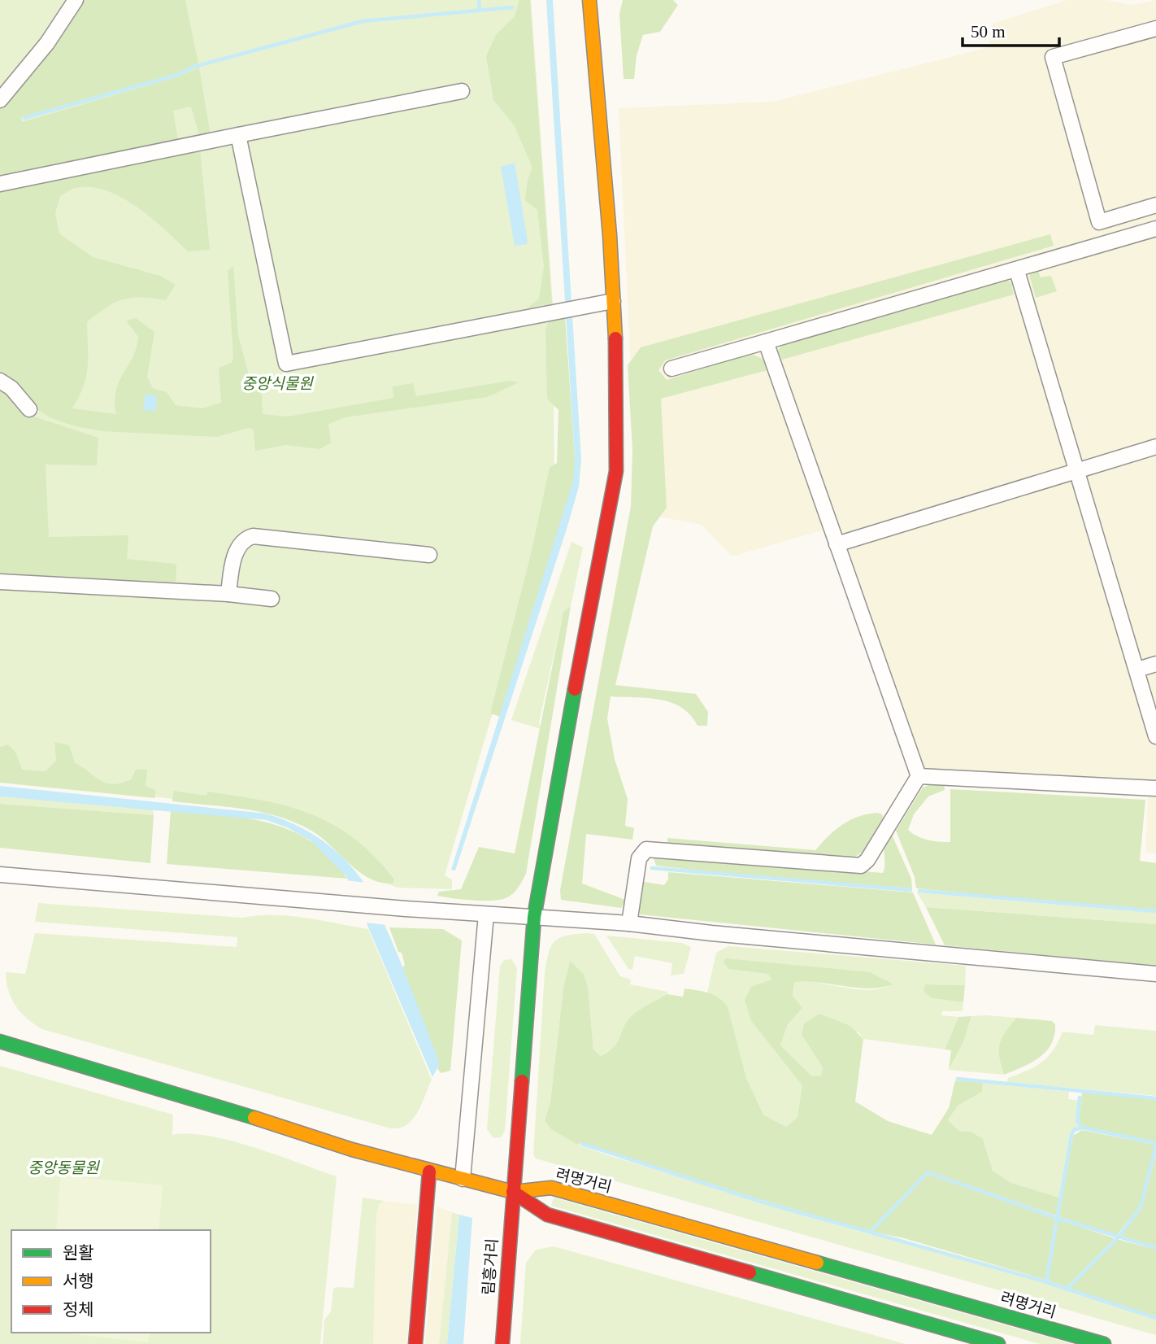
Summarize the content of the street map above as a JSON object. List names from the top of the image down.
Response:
{
  "streets": {
    "main road": ["려명거리", "림흥거리"]
  },
  "crossings": [
    ["려명거리", "림흥거리"]
  ],
  "parks": ["중앙식물원", "중앙동물원"],
  "legend": ["원활", "서행", "정체"],
  "scale_bar": "50 m"
}
